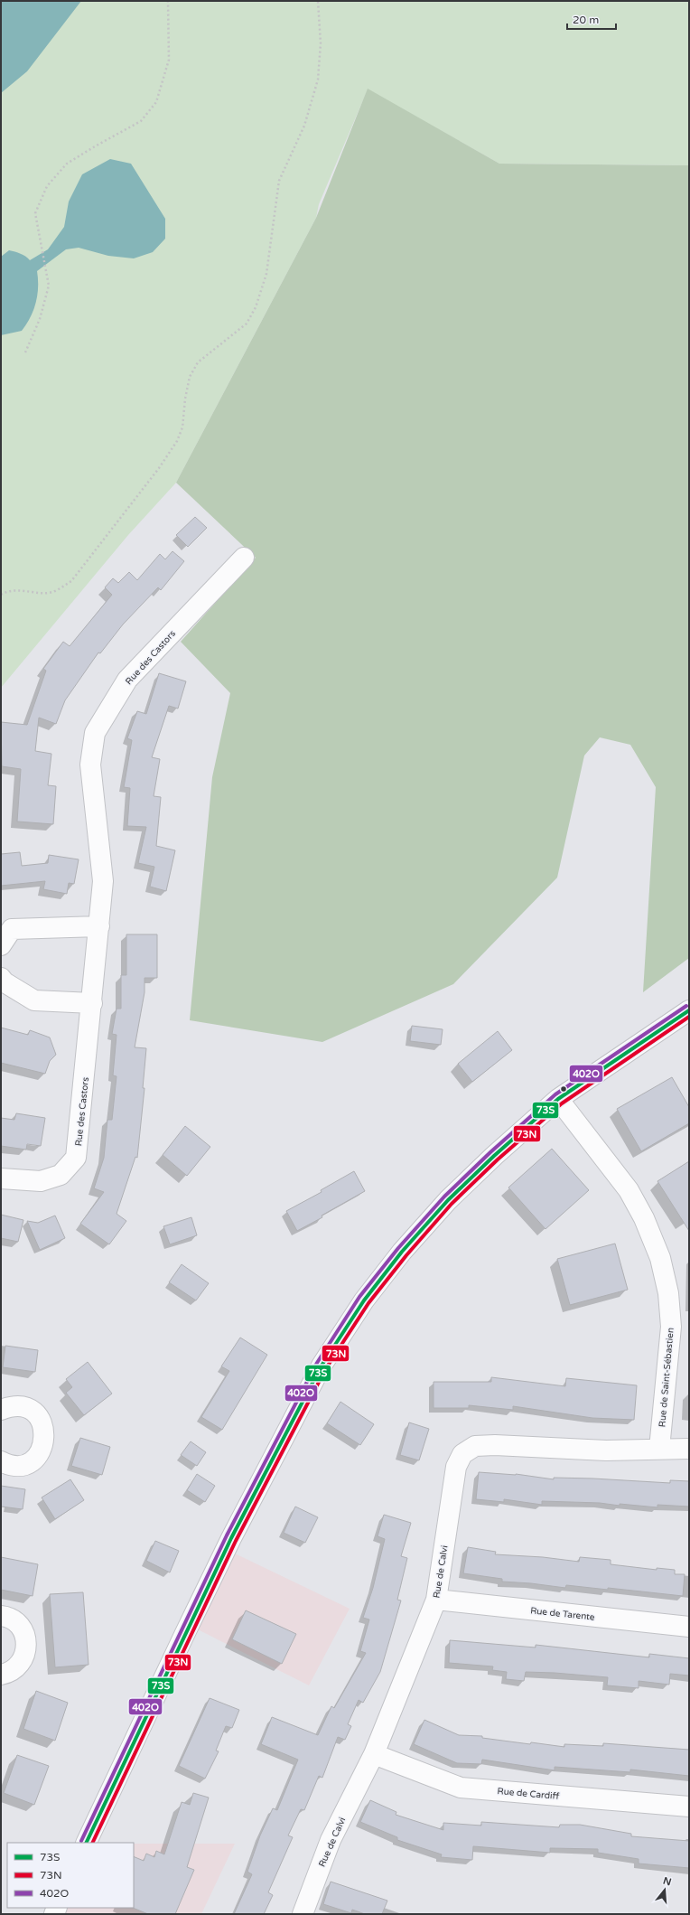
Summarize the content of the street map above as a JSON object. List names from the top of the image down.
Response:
{
  "streets": {
    "street": [
      "Rue des Castors",
      "Rue de Saint-Sébastien",
      "Rue de Calvi",
      "Rue de Tarente",
      "Rue de Cardiff"
    ]
  },
  "crossings": [
    ["Rue de Saint-Sébastien", "Rue de Calvi"],
    ["Rue de Calvi", "Rue de Tarente"],
    ["Rue de Calvi", "Rue de Cardiff"]
  ],
  "lines": ["transit line 402O", "transit line 73S", "transit line 73N"],
  "legend": ["73S", "73N", "402O"],
  "scale_bar": "20 m",
  "north": "top"
}
